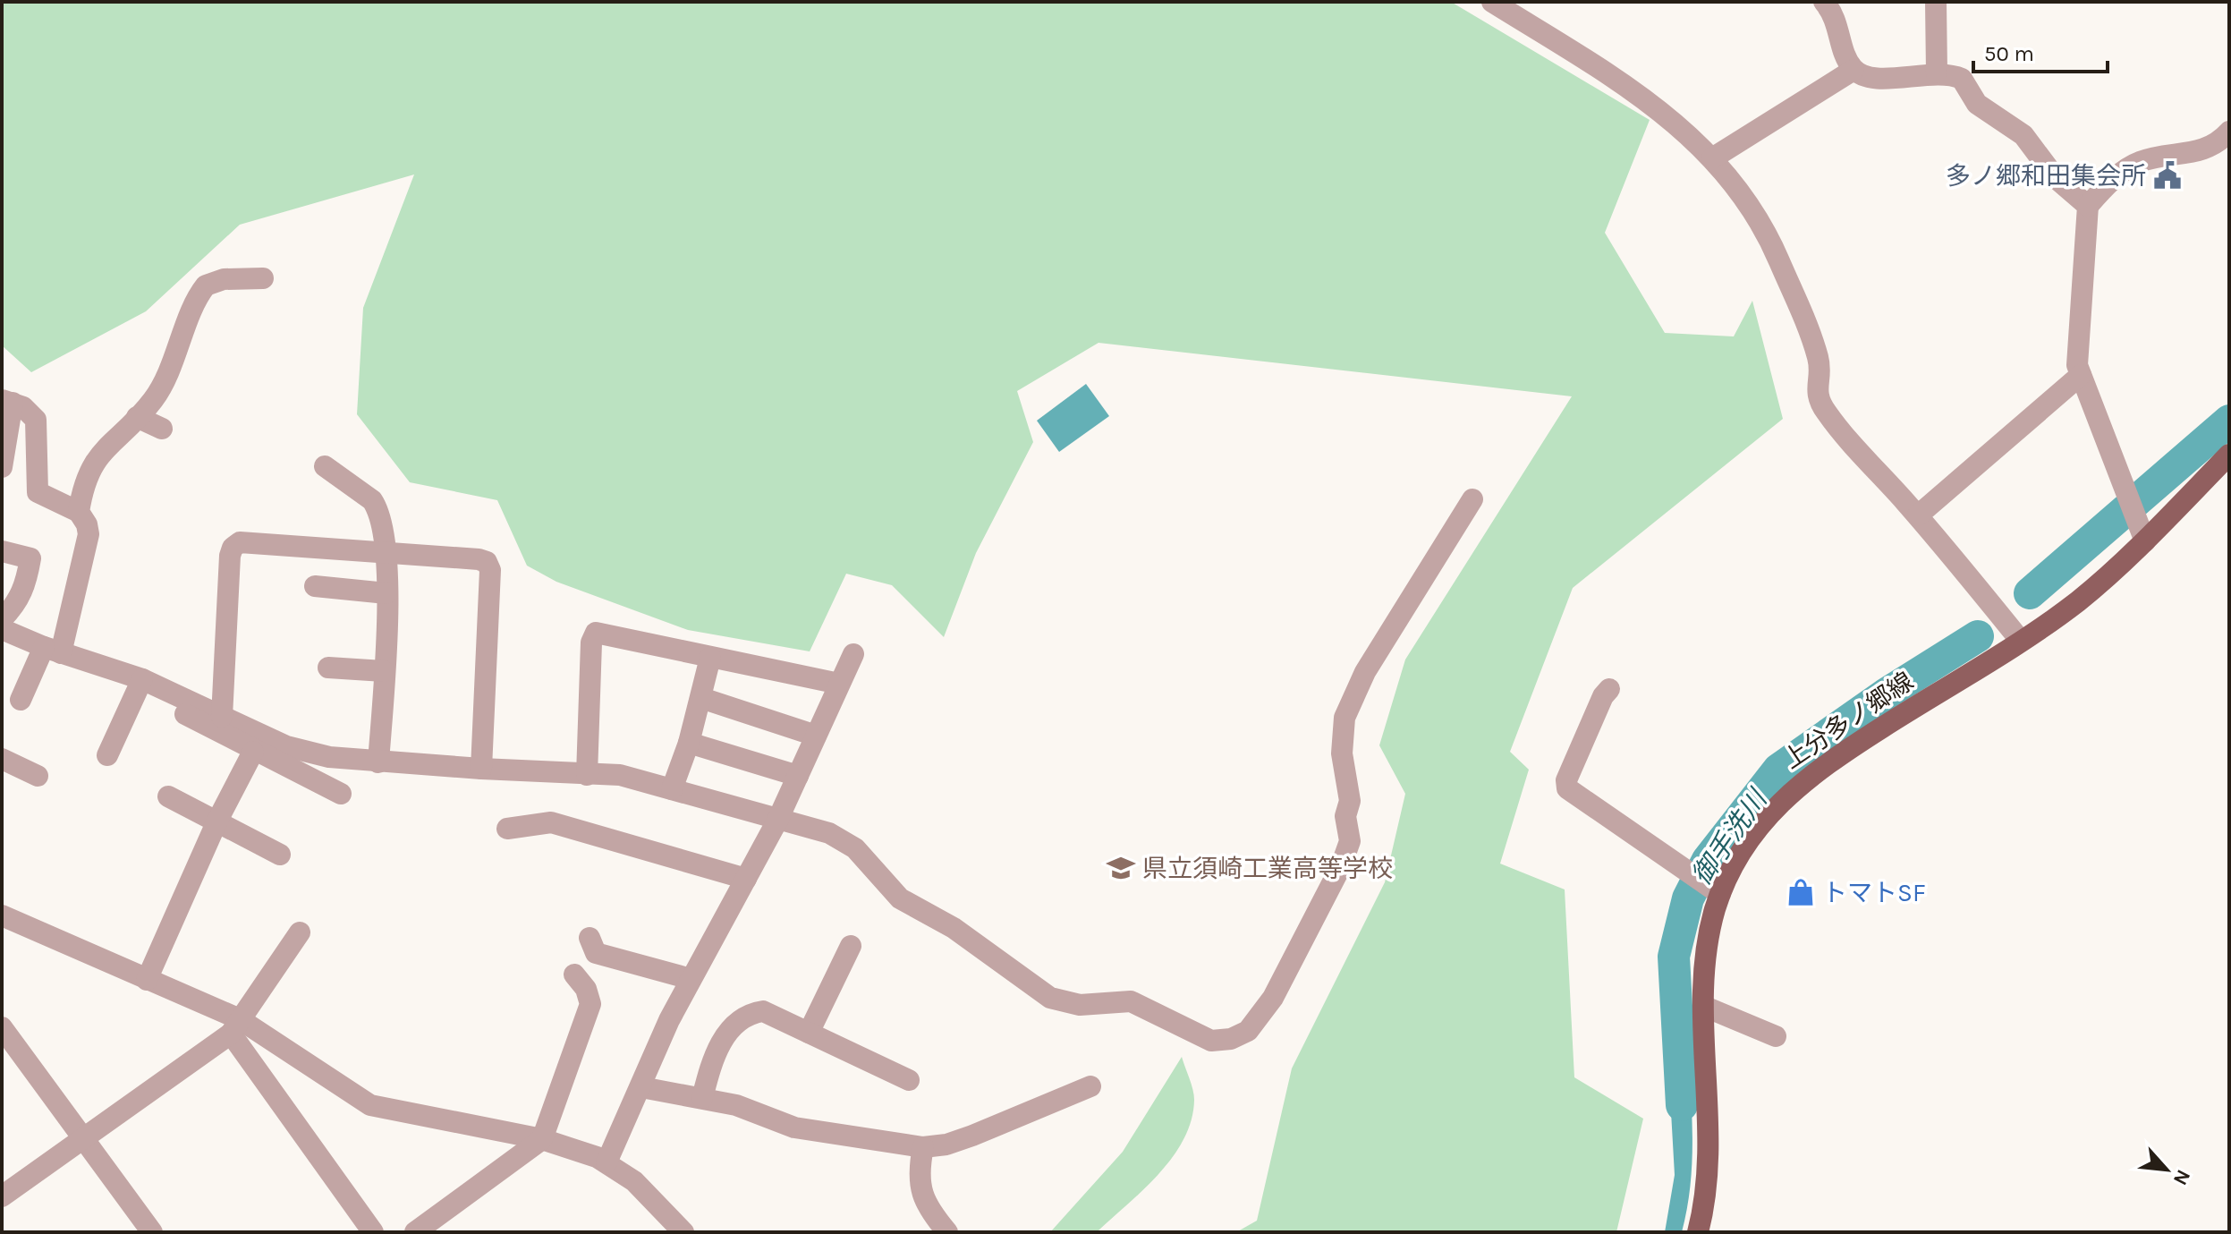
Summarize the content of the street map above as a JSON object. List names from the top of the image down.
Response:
{
  "streets": {
    "main road": ["上分多ノ郷線"]
  },
  "water": ["御手洗川"],
  "places": {
    "public building": ["多ノ郷和田集会所"],
    "school or university": ["県立須崎工業高等学校"],
    "shop": ["トマトSF"]
  },
  "scale_bar": "50 m",
  "north": "bottom right"
}
